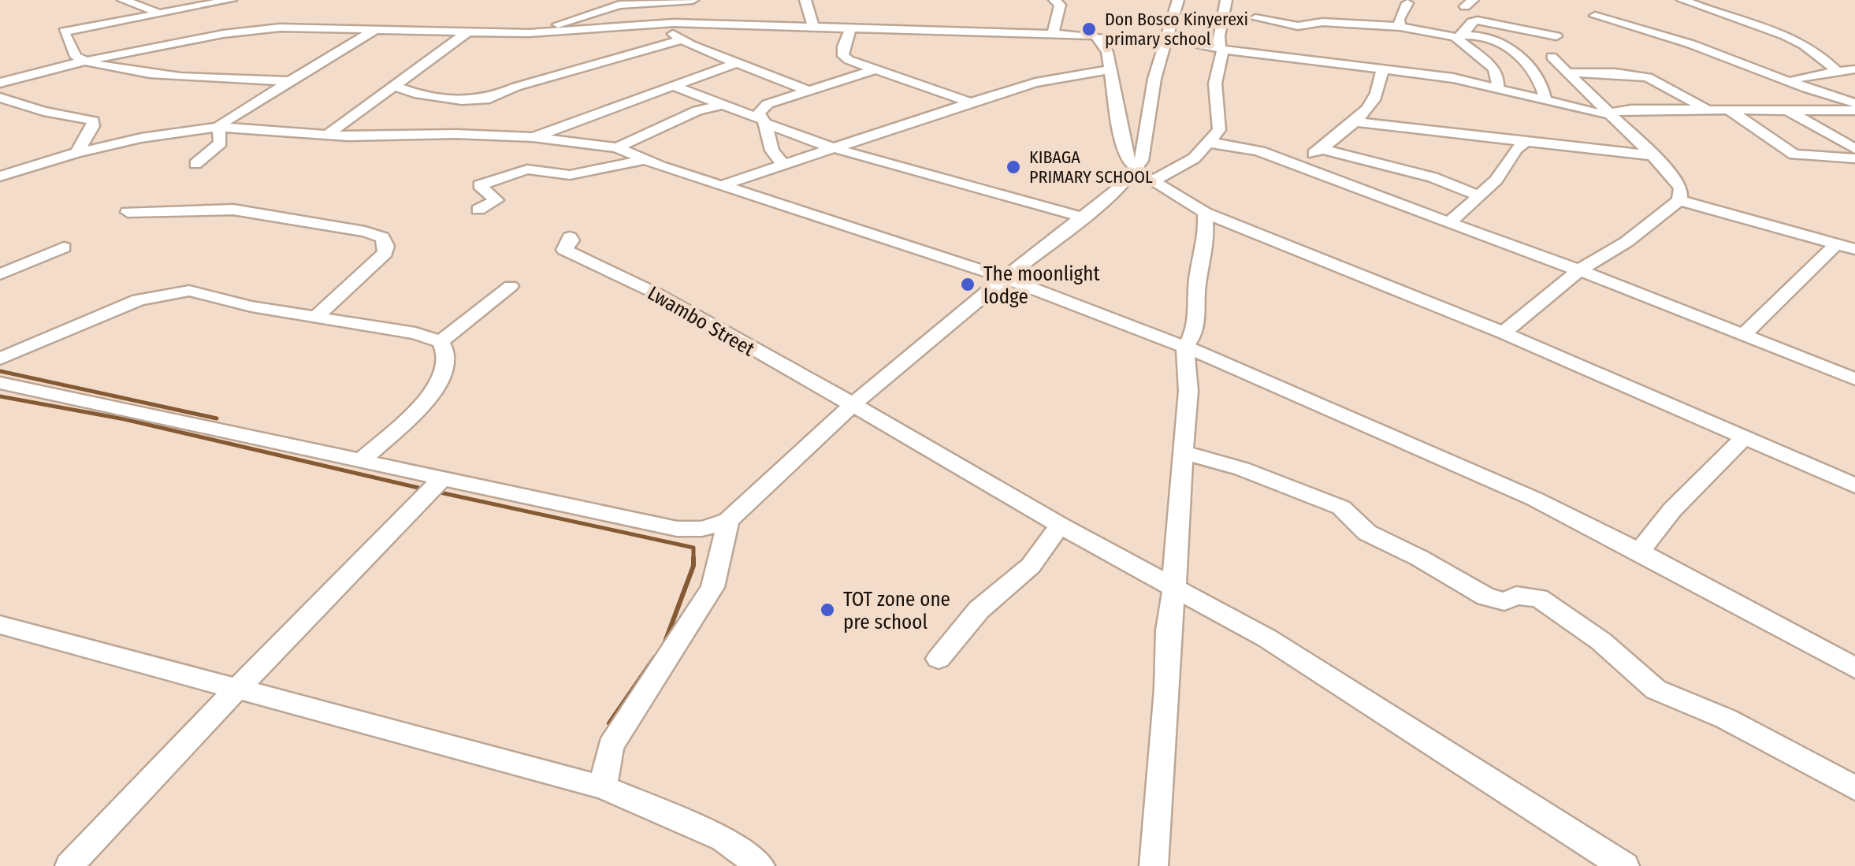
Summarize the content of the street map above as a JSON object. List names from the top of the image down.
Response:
{
  "streets": {
    "street": ["Lwambo Street"]
  },
  "places": [
    "Don Bosco Kinyerexi primary school",
    "KIBAGA PRIMARY SCHOOL",
    "The moonlight lodge",
    "TOT zone one pre school"
  ]
}
